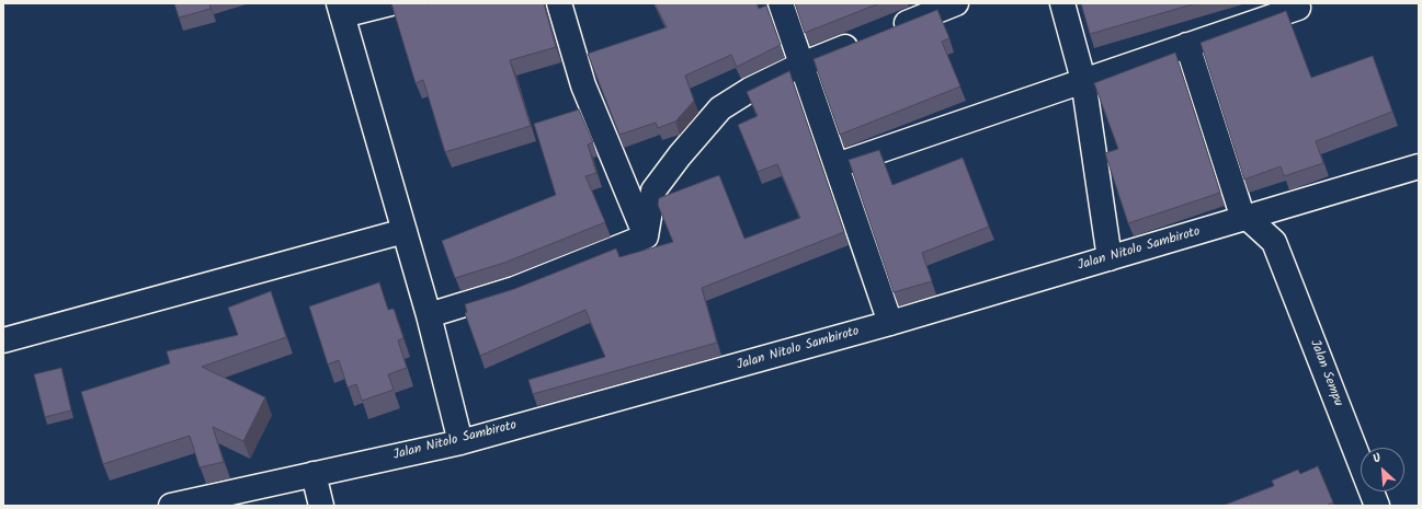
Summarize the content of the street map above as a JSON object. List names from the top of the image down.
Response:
{
  "streets": {
    "street": ["Jalan Nitolo Sambiroto", "Jalan Sempu"]
  },
  "crossings": [
    ["Jalan Nitolo Sambiroto", "Jalan Sempu"]
  ],
  "north": "top left"
}
